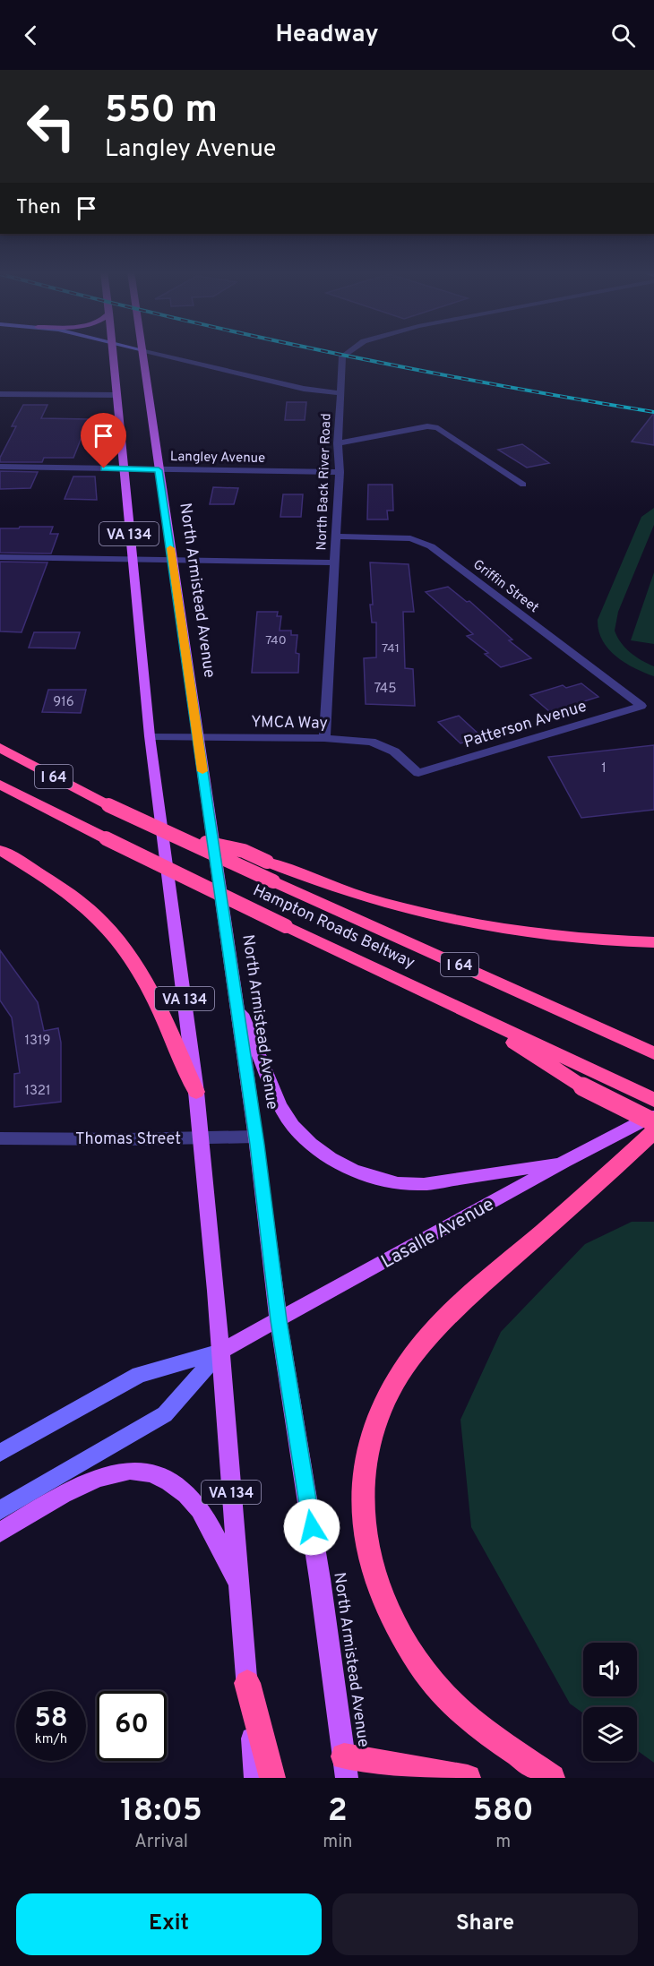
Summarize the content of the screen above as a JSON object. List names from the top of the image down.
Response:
{
  "streets": {
    "highway": ["I 64", "Hampton Roads Beltway"],
    "main road": ["VA 134", "North Armistead Avenue", "Lasalle Avenue"],
    "street": [
      "Langley Avenue",
      "North Back River Road",
      "Griffin Street",
      "YMCA Way",
      "Patterson Avenue",
      "Thomas Street"
    ]
  },
  "crossings": [
    ["Langley Avenue", "North Back River Road"],
    ["Langley Avenue", "VA 134"],
    ["Langley Avenue", "North Armistead Avenue"],
    ["North Back River Road", "Griffin Street"],
    ["North Back River Road", "YMCA Way"],
    ["VA 134", "YMCA Way"],
    ["VA 134", "Thomas Street"],
    ["VA 134", "Lasalle Avenue"],
    ["Griffin Street", "Patterson Avenue"],
    ["North Armistead Avenue", "YMCA Way"],
    ["North Armistead Avenue", "Thomas Street"],
    ["North Armistead Avenue", "Lasalle Avenue"],
    ["YMCA Way", "Patterson Avenue"]
  ],
  "house_numbers": [
    "740",
    "741",
    "745",
    "916",
    "1",
    "1319",
    "1321"
  ],
  "page": {
    "header": "Headway",
    "turn": ["550 m", "Langley Avenue"],
    "then": "Then",
    "speed": "58 km/h",
    "limit": "60",
    "eta": [
      "18:05",
      "Arrival",
      "2",
      "min",
      "580",
      "m"
    ],
    "buttons": ["Exit", "Share"]
  }
}
